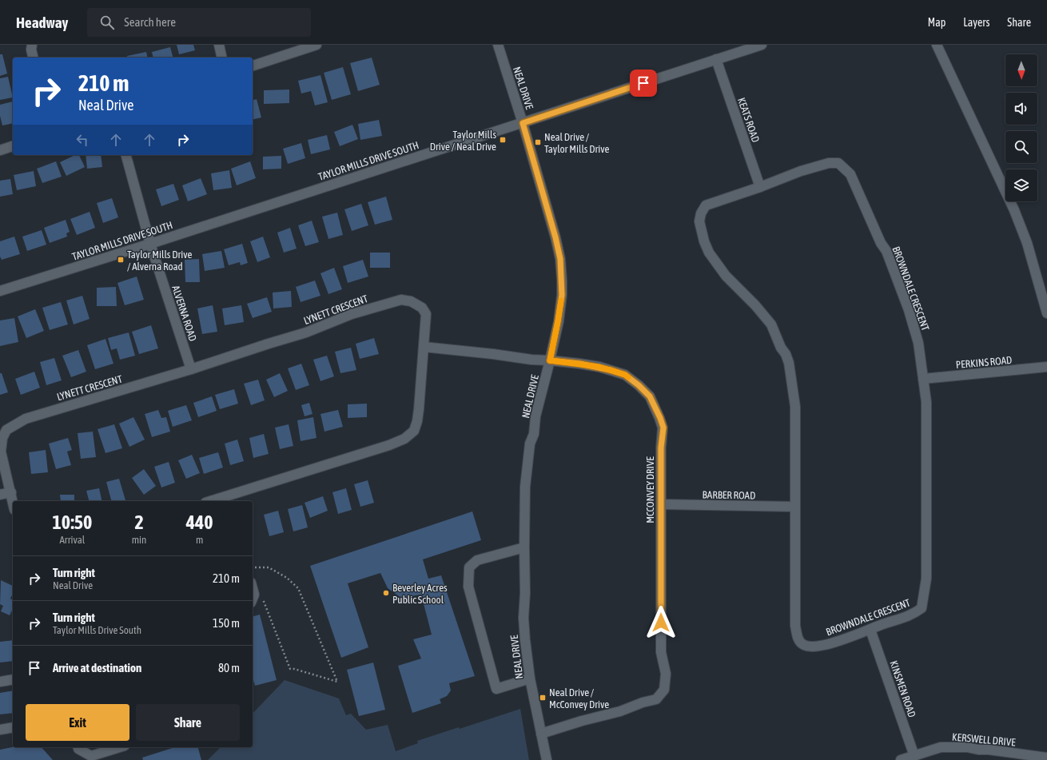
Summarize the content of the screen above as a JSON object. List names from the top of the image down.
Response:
{
  "streets": {
    "street": [
      "NEAL DRIVE",
      "KEATS ROAD",
      "TAYLOR MILLS DRIVE SOUTH",
      "BROWNDALE CRESCENT",
      "LYNETT CRESCENT",
      "ALVERNA ROAD",
      "PERKINS ROAD",
      "MCCONVEY DRIVE",
      "BARBER ROAD",
      "KINSMEN ROAD",
      "KERSWELL DRIVE"
    ]
  },
  "crossings": [
    ["NEAL DRIVE", "TAYLOR MILLS DRIVE SOUTH"],
    ["NEAL DRIVE", "MCCONVEY DRIVE"],
    ["KEATS ROAD", "TAYLOR MILLS DRIVE SOUTH"],
    ["KEATS ROAD", "BROWNDALE CRESCENT"],
    ["TAYLOR MILLS DRIVE SOUTH", "ALVERNA ROAD"],
    ["BROWNDALE CRESCENT", "PERKINS ROAD"],
    ["BROWNDALE CRESCENT", "BARBER ROAD"],
    ["BROWNDALE CRESCENT", "KINSMEN ROAD"],
    ["LYNETT CRESCENT", "ALVERNA ROAD"],
    ["LYNETT CRESCENT", "MCCONVEY DRIVE"],
    ["MCCONVEY DRIVE", "BARBER ROAD"],
    ["KINSMEN ROAD", "KERSWELL DRIVE"]
  ],
  "places": {
    "transit": [
      "Taylor Mills Drive / Neal Drive",
      "Neal Drive / Taylor Mills Drive",
      "Taylor Mills Drive / Alverna Road",
      "Neal Drive / McConvey Drive"
    ],
    "other": ["Beverley Acres Public School"]
  },
  "north": "bottom",
  "page": {
    "header": "Headway",
    "search": "Search here",
    "nav": ["Map", "Layers", "Share"],
    "turn": ["210 m", "Neal Drive"],
    "eta": [
      "10:50",
      "Arrival",
      "2",
      "min",
      "440",
      "m"
    ],
    "list": [
      {
        "name": "Turn right",
        "note": "Neal Drive",
        "value": "210 m"
      },
      {
        "name": "Turn right",
        "note": "Taylor Mills Drive South",
        "value": "150 m"
      },
      {
        "name": "Arrive at destination",
        "value": "80 m"
      }
    ],
    "buttons": ["Exit", "Share"]
  }
}
